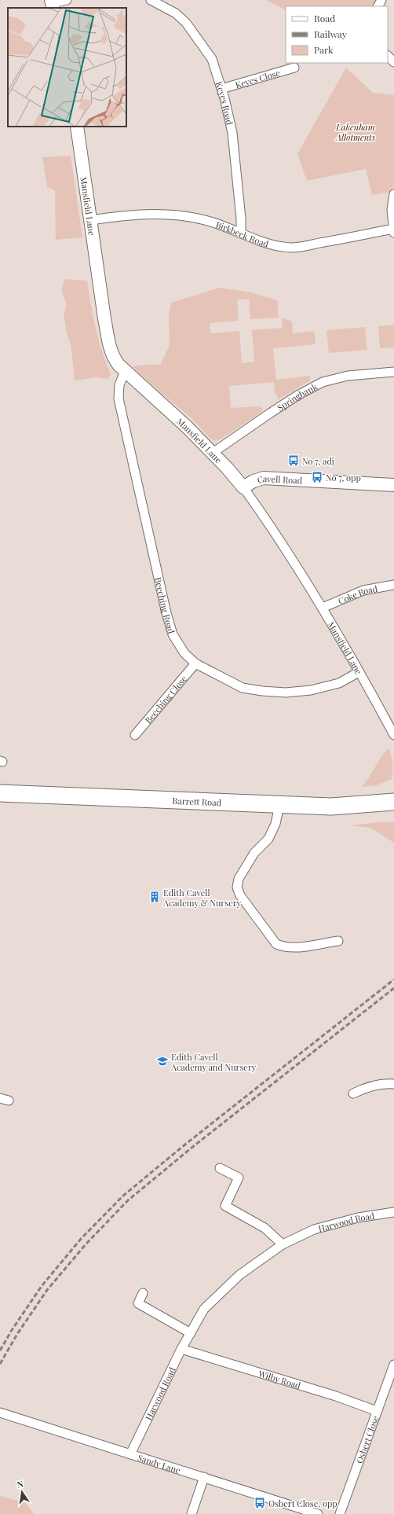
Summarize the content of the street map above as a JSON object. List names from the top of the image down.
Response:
{
  "streets": {
    "highway": ["Barrett Road"],
    "street": [
      "Keyes Close",
      "Keyes Road",
      "Mansfield Lane",
      "Birkbeck Road",
      "Springbank",
      "Cavell Road",
      "Coke Road",
      "Beeching Road",
      "Beeching Close",
      "Harwood Road",
      "Wilby Road",
      "Osbert Close",
      "Sandy Lane"
    ]
  },
  "crossings": [
    ["Keyes Close", "Keyes Road"],
    ["Keyes Road", "Birkbeck Road"],
    ["Mansfield Lane", "Birkbeck Road"],
    ["Mansfield Lane", "Springbank"],
    ["Mansfield Lane", "Cavell Road"],
    ["Mansfield Lane", "Coke Road"],
    ["Mansfield Lane", "Beeching Road"],
    ["Beeching Road", "Beeching Close"],
    ["Harwood Road", "Wilby Road"],
    ["Harwood Road", "Sandy Lane"],
    ["Wilby Road", "Osbert Close"]
  ],
  "parks": ["Lakenham Allotments"],
  "places": {
    "bus stop": ["No 7, adj", "No 7, opp", "Osbert Close, opp"],
    "building": ["Edith Cavell Academy & Nursery"],
    "school or university": ["Edith Cavell Academy and Nursery"]
  },
  "legend": ["Road", "Railway", "Park"],
  "north": "top"
}
